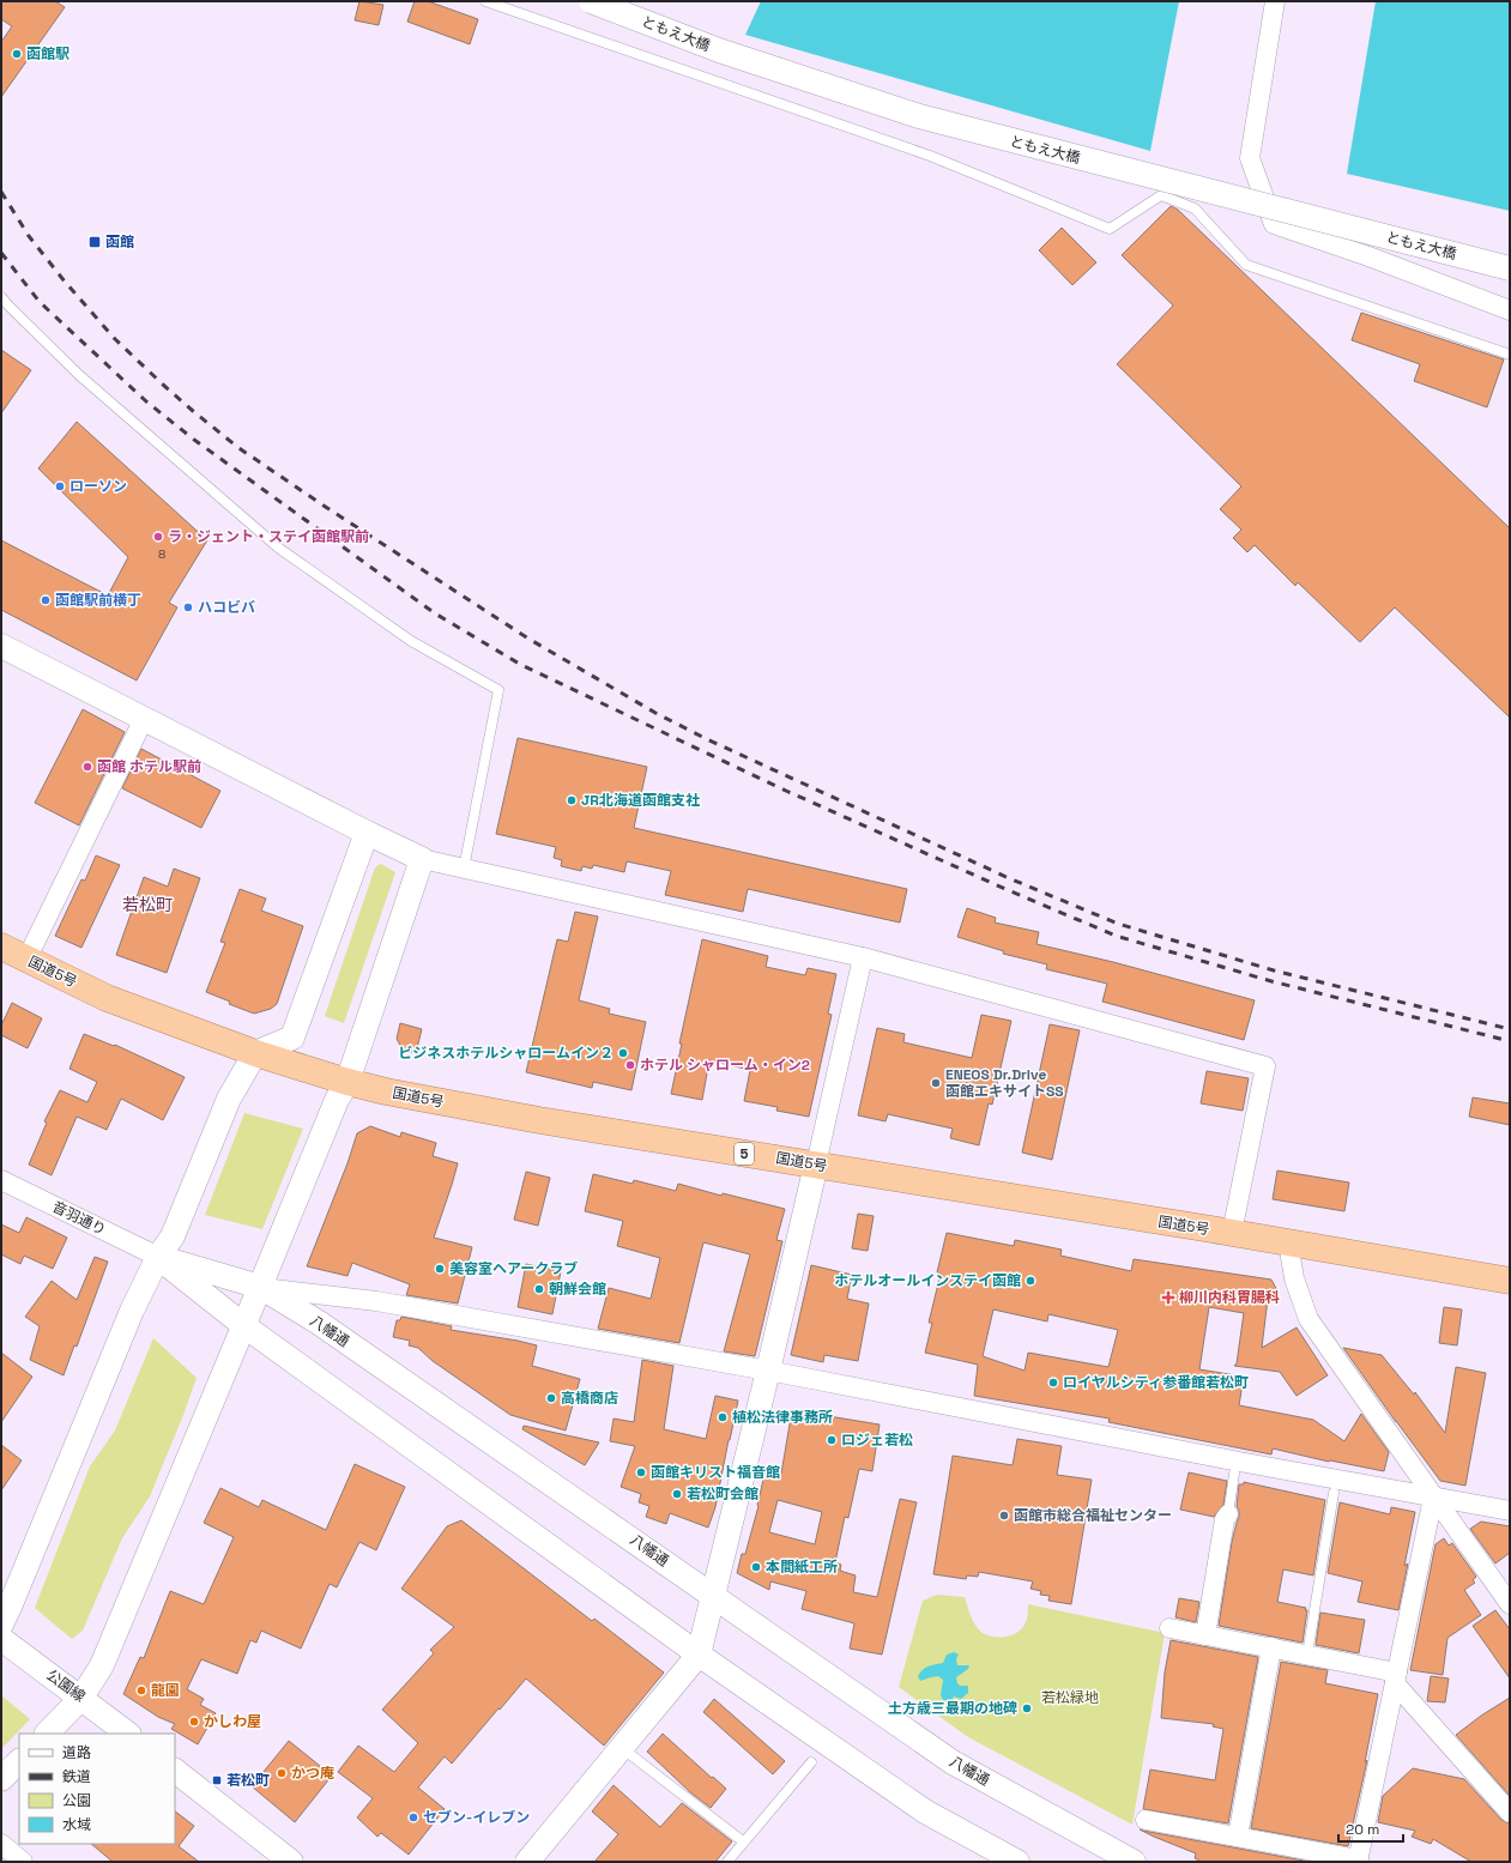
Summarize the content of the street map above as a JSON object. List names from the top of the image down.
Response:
{
  "streets": {
    "highway": ["国道5号", "5"],
    "street": [
      "ともえ大橋",
      "音羽通り",
      "八幡通",
      "公園線"
    ]
  },
  "crossings": [
    ["音羽通り", "八幡通"]
  ],
  "districts": ["若松町"],
  "parks": ["若松緑地"],
  "places": {
    "other": [
      "函館駅",
      "ローソン",
      "ラ・ジェント・ステイ函館駅前",
      "函館駅前横丁",
      "ハコビバ",
      "函館 ホテル駅前",
      "JR北海道函館支社",
      "ビジネスホテルシャロームイン２",
      "ホテル シャローム・イン2",
      "ENEOS Dr.Drive 函館エキサイトSS",
      "美容室ヘアークラブ",
      "ホテルオールインステイ函館",
      "朝鮮会館",
      "ロイヤルシティ参番館若松町",
      "高橋商店",
      "植松法律事務所",
      "ロジェ若松",
      "函館キリスト福音館",
      "若松町会館",
      "函館市総合福祉センター",
      "本間紙工所",
      "龍園",
      "土方歳三最期の地碑",
      "かしわ屋",
      "かつ庵",
      "セブン-イレブン"
    ],
    "transit": ["函館", "若松町"],
    "health": ["柳川内科胃腸科"]
  },
  "house_numbers": ["8"],
  "legend": [
    "道路",
    "鉄道",
    "公園",
    "水域"
  ],
  "scale_bar": "20 m"
}
